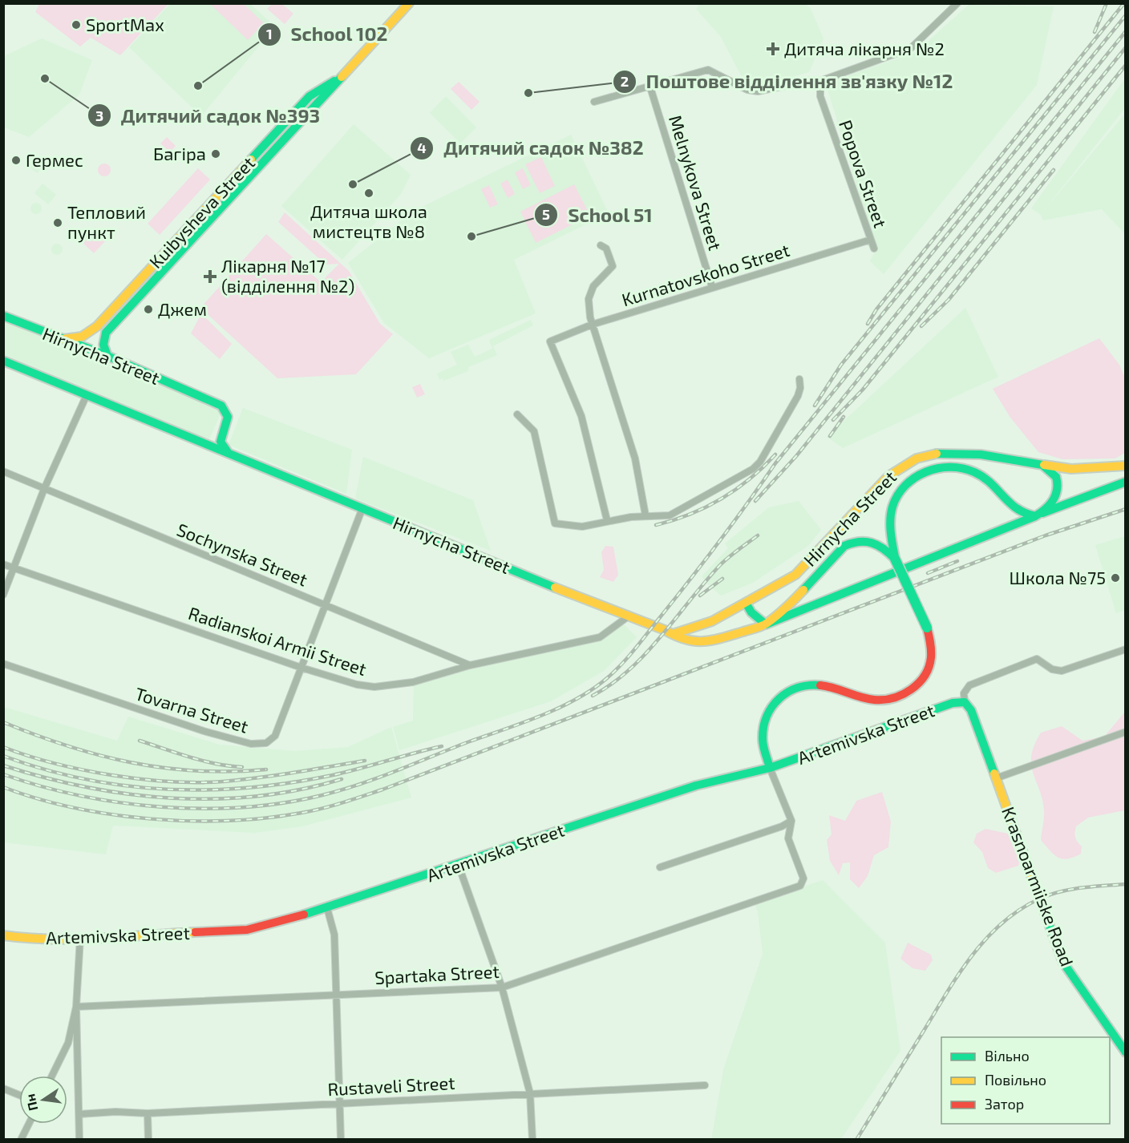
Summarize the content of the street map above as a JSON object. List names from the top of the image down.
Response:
{
  "streets": {
    "main road": [
      "Kuibysheva Street",
      "Hirnycha Street",
      "Artemivska Street",
      "Krasnoarmiiske Road"
    ],
    "street": [
      "Popova Street",
      "Melnykova Street",
      "Kurnatovskoho Street",
      "Sochynska Street",
      "Radianskoi Armii Street",
      "Tovarna Street",
      "Spartaka Street",
      "Rustaveli Street"
    ]
  },
  "crossings": [
    ["Popova Street", "Kurnatovskoho Street"],
    ["Melnykova Street", "Kurnatovskoho Street"],
    ["Kuibysheva Street", "Hirnycha Street"],
    ["Hirnycha Street", "Radianskoi Armii Street"],
    ["Hirnycha Street", "Tovarna Street"],
    ["Sochynska Street", "Radianskoi Armii Street"],
    ["Sochynska Street", "Tovarna Street"],
    ["Radianskoi Armii Street", "Tovarna Street"],
    ["Artemivska Street", "Krasnoarmiiske Road"],
    ["Artemivska Street", "Spartaka Street"]
  ],
  "places": {
    "other": [
      "SportMax",
      "Дитячий садок №393",
      "School 102",
      "Поштове відділення зв'язку №12",
      "Багіра",
      "Гермес",
      "Дитячий садок №382",
      "Дитяча школа мистецтв №8",
      "Тепловий пункт",
      "School 51",
      "Джем",
      "Школа №75"
    ],
    "health": ["Дитяча лікарня №2", "Лікарня №17 (відділення №2)"]
  },
  "legend": ["Вільно", "Повільно", "Затор"],
  "north": "left"
}
